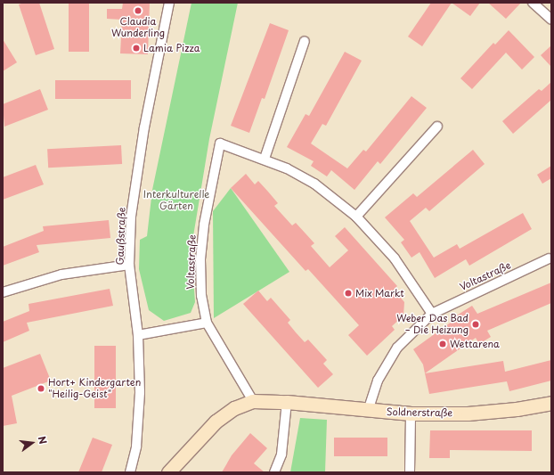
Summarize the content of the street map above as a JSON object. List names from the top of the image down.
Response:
{
  "streets": {
    "street": ["Gaußstraße", "Voltastraße", "Soldnerstraße"]
  },
  "crossings": [
    ["Voltastraße", "Soldnerstraße"]
  ],
  "parks": ["Interkulturelle Gärten"],
  "places": [
    "Claudia Wunderling",
    "Lamia Pizza",
    "Mix Markt",
    "Weber Das Bad – Die Heizung",
    "Wettarena",
    "Hort+ Kindergarten \"Heilig-Geist\""
  ],
  "north": "right"
}
